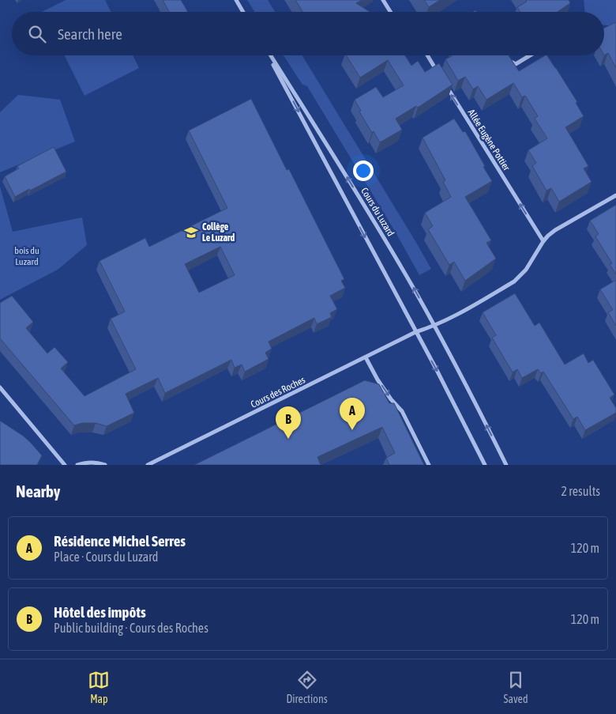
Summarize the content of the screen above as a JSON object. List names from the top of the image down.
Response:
{
  "streets": {
    "street": ["Allée Eugène Pottier", "Cours du Luzard", "Cours des Roches"]
  },
  "crossings": [
    ["Cours du Luzard", "Cours des Roches"]
  ],
  "one_way": ["Allée Eugène Pottier"],
  "parks": ["bois du Luzard"],
  "places": {
    "school or university": ["Collège Le Luzard"]
  },
  "page": {
    "search": "Search here",
    "pins": ["A", "B"],
    "heading": ["Nearby", "2 results"],
    "list": [
      {
        "mark": "A",
        "name": "Résidence Michel Serres",
        "note": "Place · Cours du Luzard",
        "value": "120 m"
      },
      {
        "mark": "B",
        "name": "Hôtel des impôts",
        "note": "Public building · Cours des Roches",
        "value": "120 m"
      }
    ],
    "nav": ["Map", "Directions", "Saved"]
  }
}
